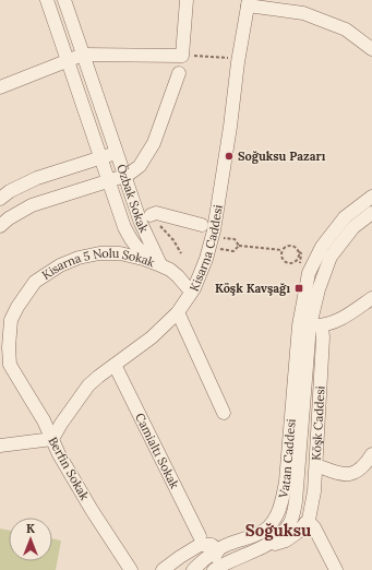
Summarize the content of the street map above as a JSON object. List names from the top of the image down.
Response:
{
  "streets": {
    "street": [
      "Özbak Sokak",
      "Kisarna Caddesi",
      "Kisarna 5 Nolu Sokak",
      "Köşk Caddesi",
      "Camialtı Sokak",
      "Vatan Caddesi",
      "Berfin Sokak"
    ]
  },
  "crossings": [
    ["Özbak Sokak", "Kisarna 5 Nolu Sokak"],
    ["Kisarna Caddesi", "Kisarna 5 Nolu Sokak"],
    ["Kisarna Caddesi", "Camialtı Sokak"],
    ["Kisarna Caddesi", "Berfin Sokak"],
    ["Kisarna 5 Nolu Sokak", "Berfin Sokak"],
    ["Köşk Caddesi", "Vatan Caddesi"]
  ],
  "districts": ["Soğuksu"],
  "places": {
    "other": ["Soğuksu Pazarı"],
    "transit": ["Köşk Kavşağı"]
  },
  "north": "top"
}
